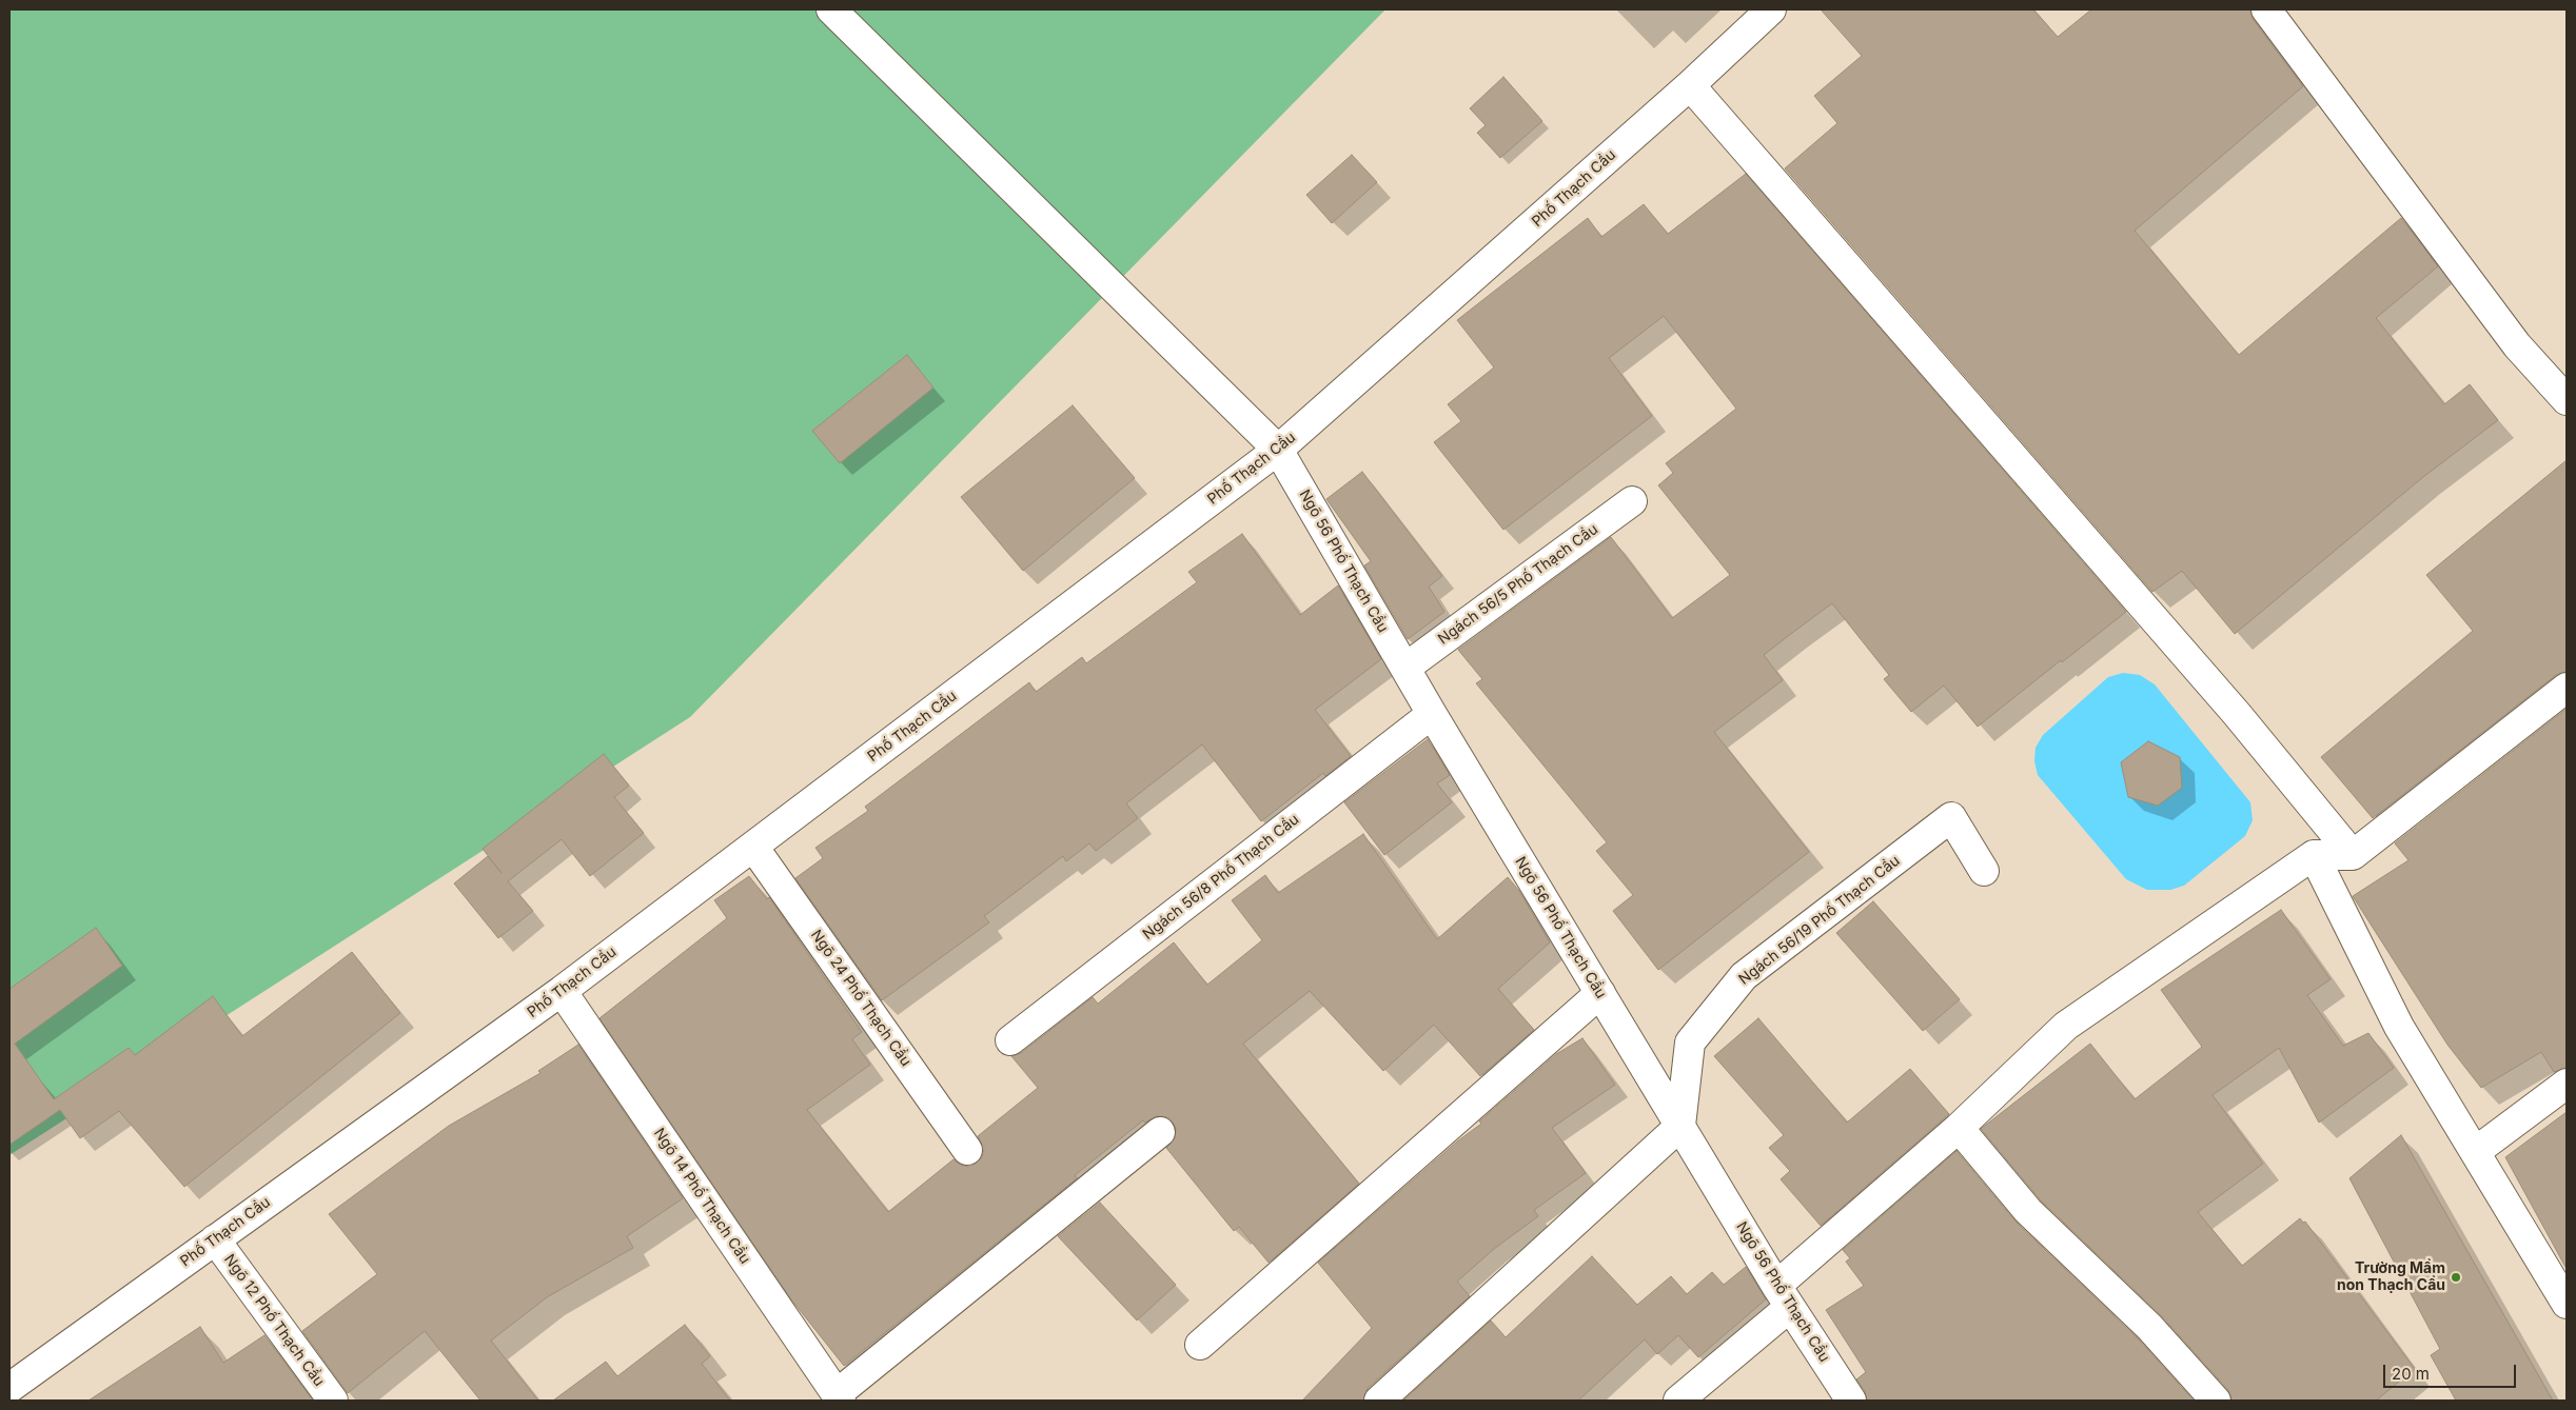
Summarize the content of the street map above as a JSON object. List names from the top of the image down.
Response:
{
  "streets": {
    "street": [
      "Phố Thạch Cầu",
      "Ngõ 56 Phố Thạch Cầu",
      "Ngách 56/5 Phố Thạch Cầu",
      "Ngách 56/8 Phố Thạch Cầu",
      "Ngách 56/19 Phố Thạch Cầu",
      "Ngõ 24 Phố Thạch Cầu",
      "Ngõ 14 Phố Thạch Cầu",
      "Ngõ 12 Phố Thạch Cầu"
    ]
  },
  "crossings": [
    ["Phố Thạch Cầu", "Ngõ 56 Phố Thạch Cầu"],
    ["Phố Thạch Cầu", "Ngõ 24 Phố Thạch Cầu"],
    ["Phố Thạch Cầu", "Ngõ 14 Phố Thạch Cầu"],
    ["Phố Thạch Cầu", "Ngõ 12 Phố Thạch Cầu"],
    ["Ngõ 56 Phố Thạch Cầu", "Ngách 56/5 Phố Thạch Cầu"],
    ["Ngõ 56 Phố Thạch Cầu", "Ngách 56/8 Phố Thạch Cầu"],
    ["Ngõ 56 Phố Thạch Cầu", "Ngách 56/19 Phố Thạch Cầu"]
  ],
  "places": ["Trường Mầm non Thạch Cầu"],
  "scale_bar": "20 m"
}
